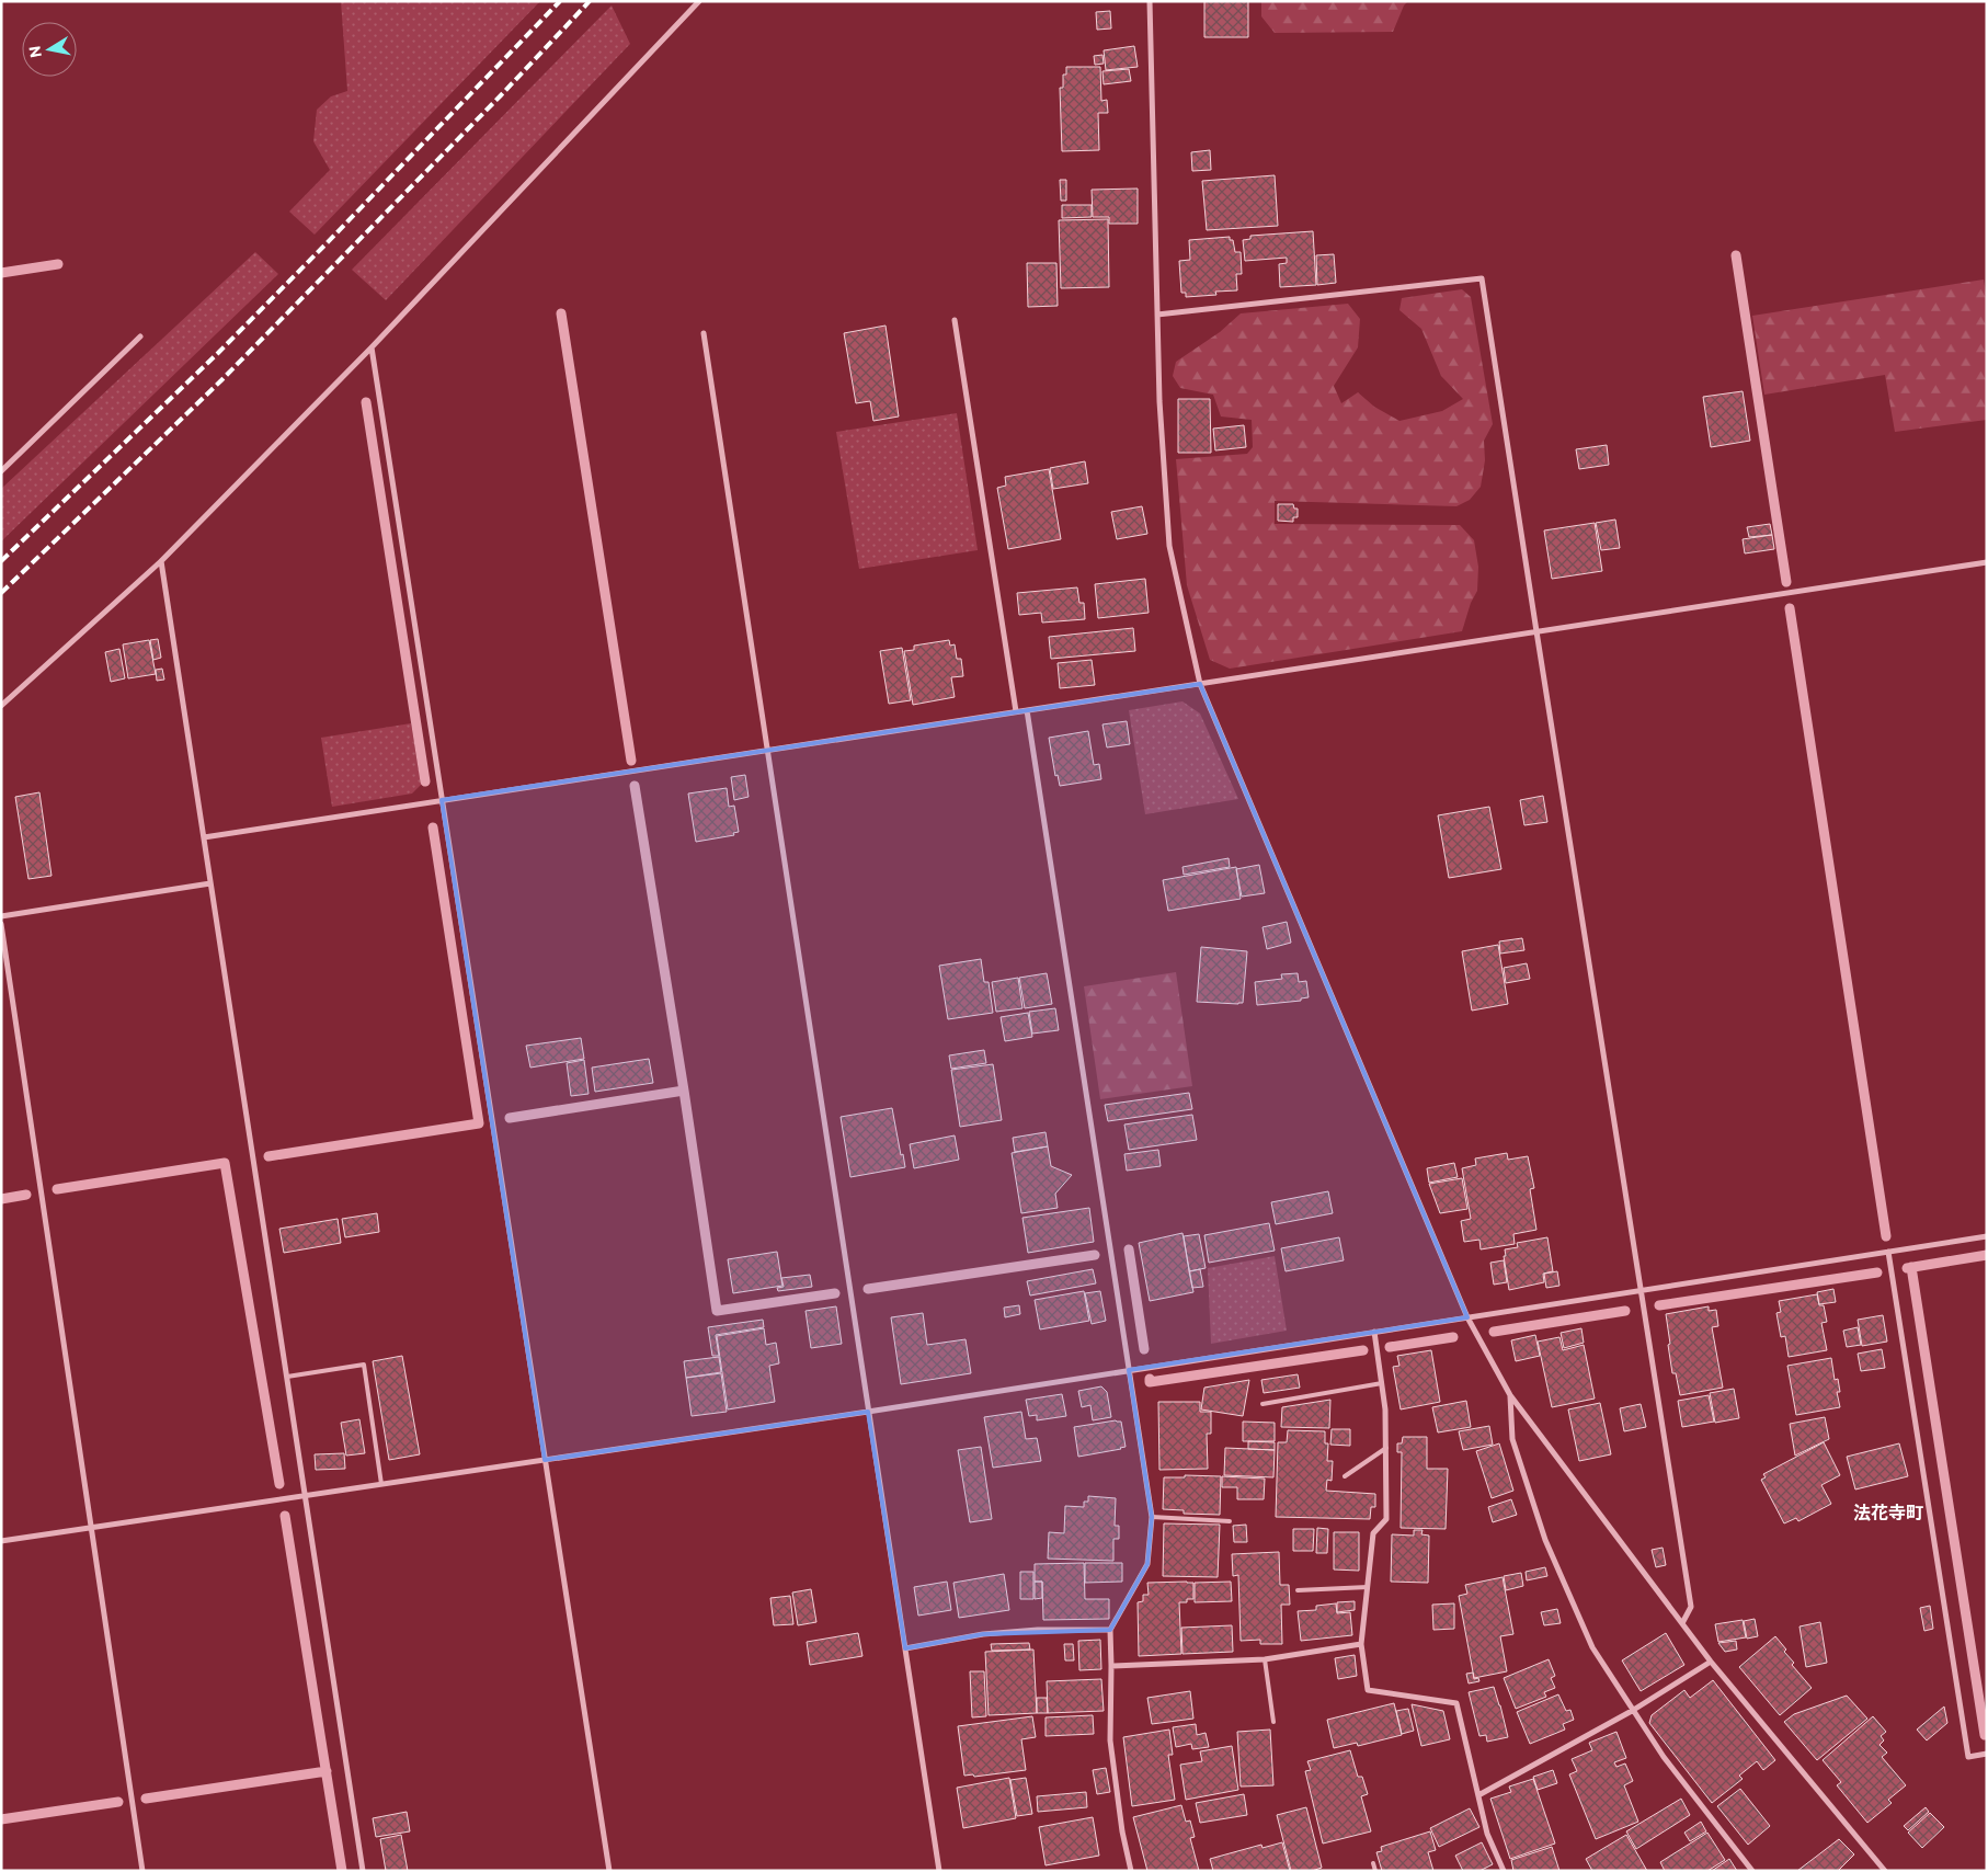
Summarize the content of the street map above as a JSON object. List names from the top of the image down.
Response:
{
  "districts": ["法花寺町"],
  "north": "left"
}
